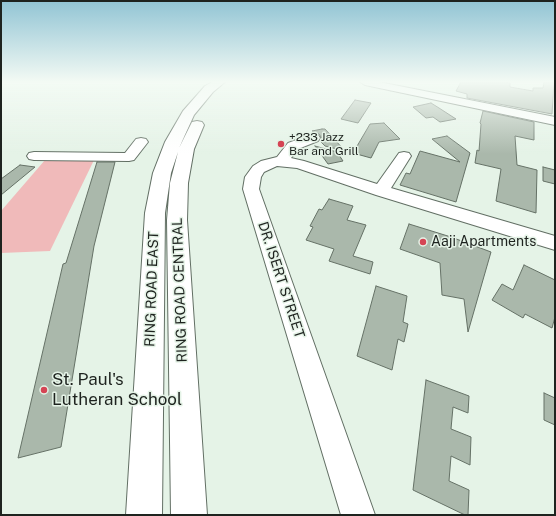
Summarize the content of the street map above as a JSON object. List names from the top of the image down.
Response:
{
  "streets": {
    "main road": ["RING ROAD EAST", "RING ROAD CENTRAL"],
    "street": ["DR. ISERT STREET"]
  },
  "places": ["+233 Jazz Bar and Grill", "Aaji Apartments", "St. Paul's Lutheran School"]
}
